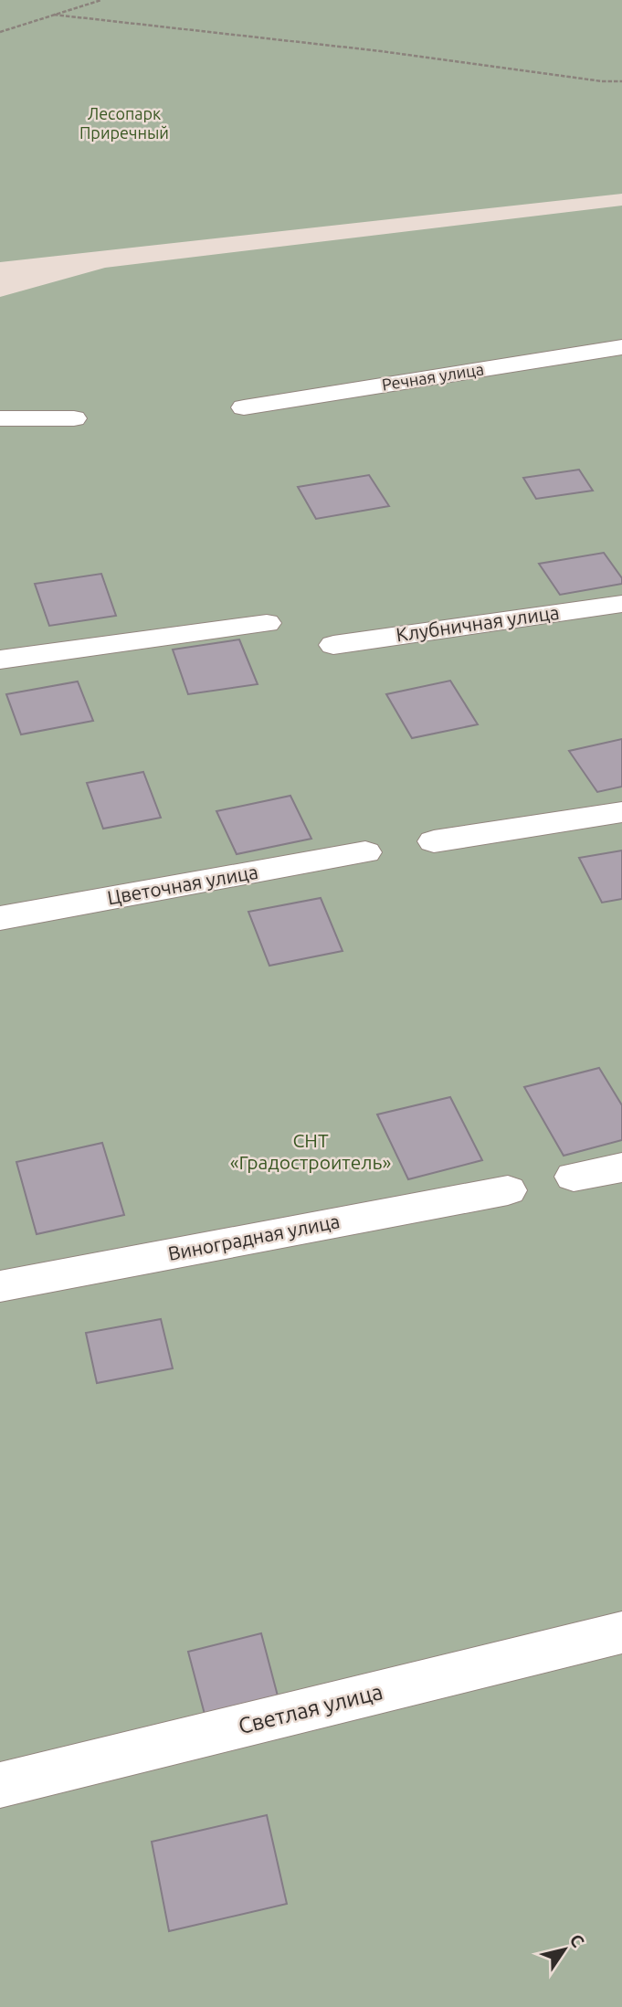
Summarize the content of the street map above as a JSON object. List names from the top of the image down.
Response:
{
  "streets": {
    "street": [
      "Речная улица",
      "Клубничная улица",
      "Цветочная улица",
      "Виноградная улица",
      "Светлая улица"
    ]
  },
  "parks": ["Лесопарк Приречный", "СНТ «Градостроитель»"],
  "north": "top right"
}
